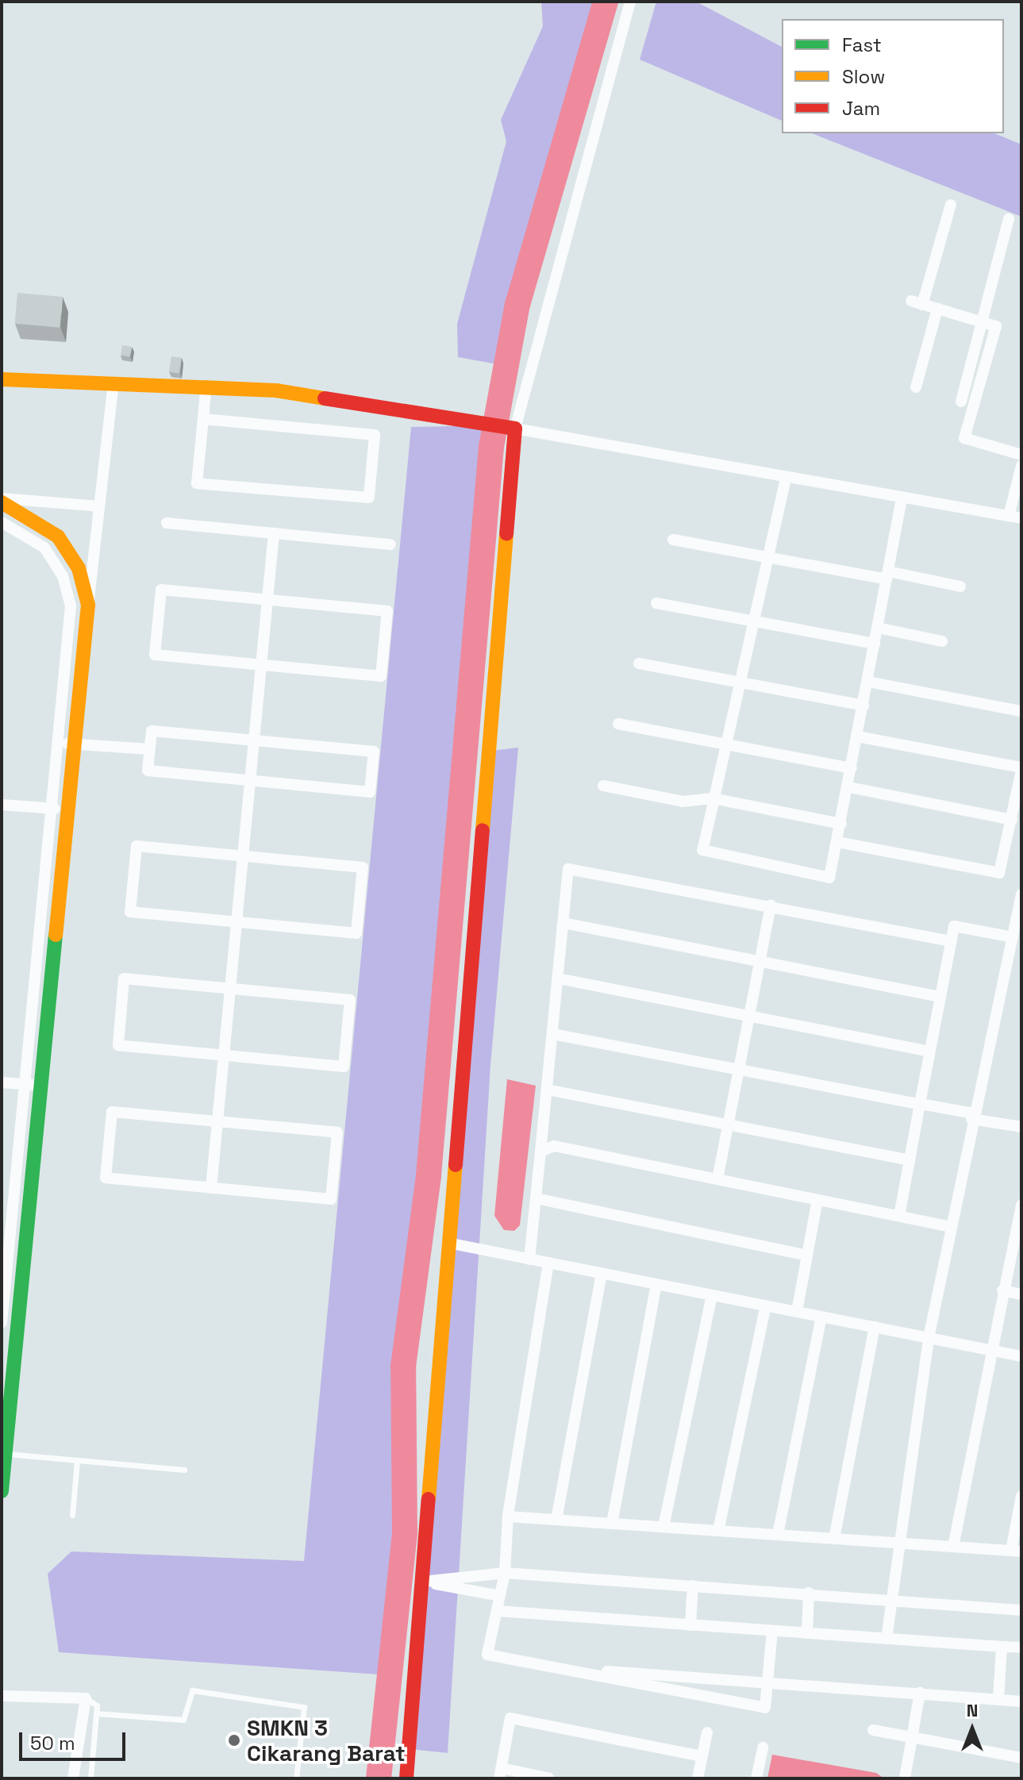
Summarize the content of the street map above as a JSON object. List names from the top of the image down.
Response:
{
  "places": ["SMKN 3 Cikarang Barat"],
  "legend": ["Fast", "Slow", "Jam"],
  "scale_bar": "50 m",
  "north": "top"
}
